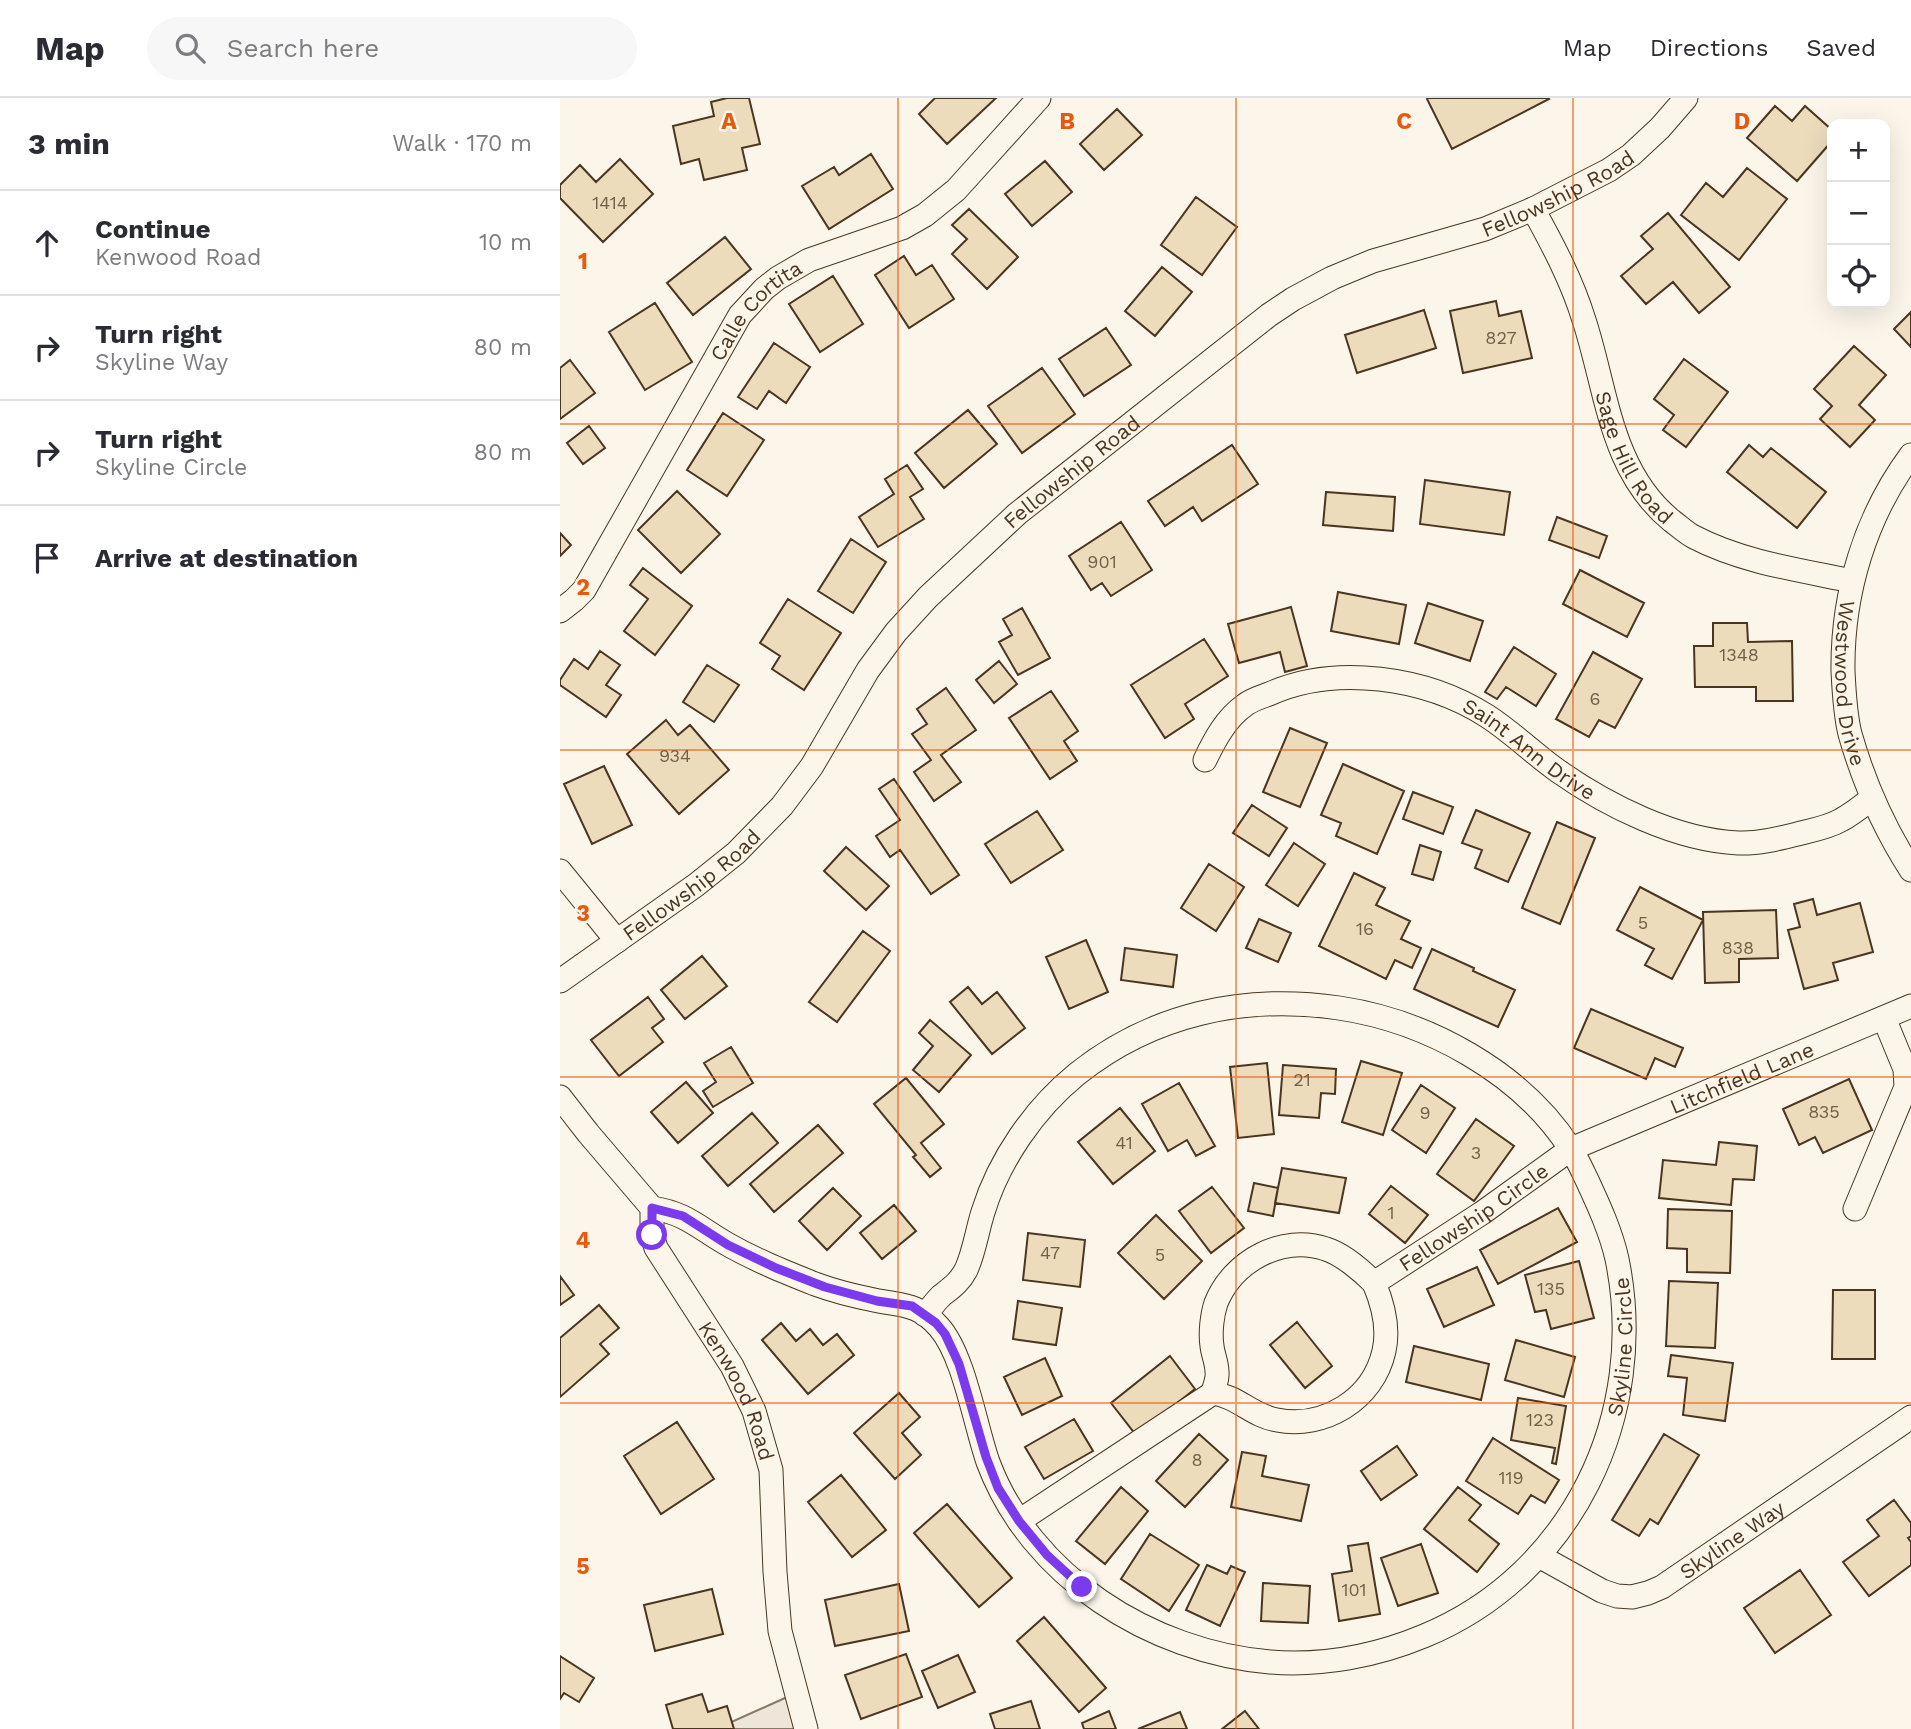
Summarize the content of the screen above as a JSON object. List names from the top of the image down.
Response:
{
  "streets": {
    "street": [
      "Fellowship Road",
      "Calle Cortita",
      "Sage Hill Road",
      "Westwood Drive",
      "Saint Ann Drive",
      "Litchfield Lane",
      "Fellowship Circle",
      "Skyline Circle",
      "Kenwood Road",
      "Skyline Way"
    ]
  },
  "crossings": [
    ["Fellowship Road", "Sage Hill Road"],
    ["Sage Hill Road", "Westwood Drive"],
    ["Westwood Drive", "Saint Ann Drive"],
    ["Litchfield Lane", "Fellowship Circle"],
    ["Litchfield Lane", "Skyline Circle"],
    ["Fellowship Circle", "Skyline Circle"],
    ["Skyline Circle", "Skyline Way"]
  ],
  "house_numbers": [
    "1414",
    "827",
    "901",
    "1348",
    "6",
    "934",
    "5",
    "16",
    "838",
    "21",
    "835",
    "9",
    "41",
    "3",
    "1",
    "47",
    "5",
    "135",
    "123",
    "8",
    "119",
    "101"
  ],
  "page": {
    "header": "Map",
    "search": "Search here",
    "nav": ["Map", "Directions", "Saved"],
    "heading": ["3 min", "Walk · 170 m"],
    "map_buttons": ["+", "−"],
    "list": [
      ["Continue", "Kenwood Road", "10 m"],
      ["Turn right", "Skyline Way", "80 m"],
      ["Turn right", "Skyline Circle", "80 m"],
      "Arrive at destination"
    ]
  },
  "grid": {
    "columns": [
      "A",
      "B",
      "C",
      "D"
    ],
    "rows": [
      "1",
      "2",
      "3",
      "4",
      "5"
    ]
  }
}
